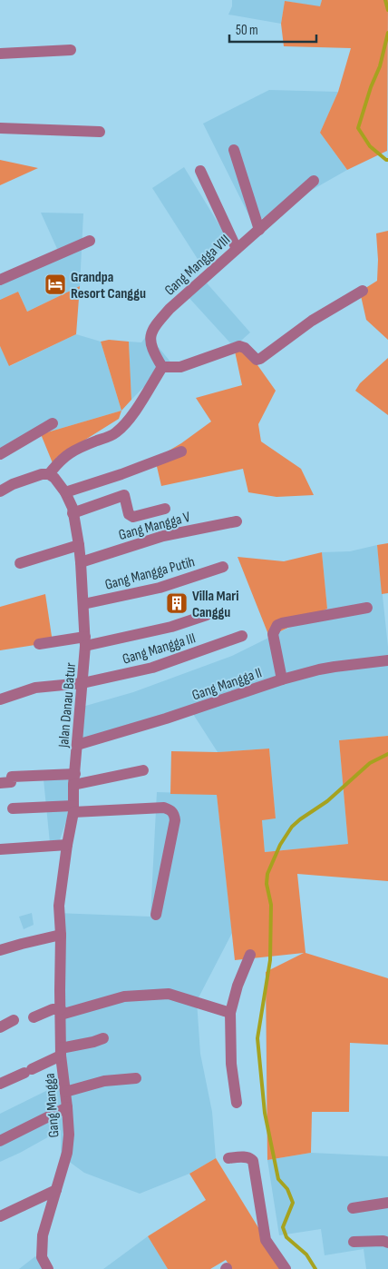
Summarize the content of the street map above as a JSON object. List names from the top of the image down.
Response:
{
  "streets": {
    "street": [
      "Gang Mangga VIII",
      "Gang Mangga V",
      "Gang Mangga Putih",
      "Gang Mangga III",
      "Gang Mangga II",
      "Jalan Danau Batur",
      "Gang Mangga"
    ]
  },
  "crossings": [
    ["Gang Mangga V", "Jalan Danau Batur"],
    ["Gang Mangga Putih", "Jalan Danau Batur"],
    ["Gang Mangga III", "Jalan Danau Batur"],
    ["Gang Mangga II", "Jalan Danau Batur"],
    ["Jalan Danau Batur", "Gang Mangga"]
  ],
  "places": {
    "hotel": ["Grandpa Resort Canggu"],
    "building": ["Villa Mari Canggu"]
  },
  "scale_bar": "50 m"
}
